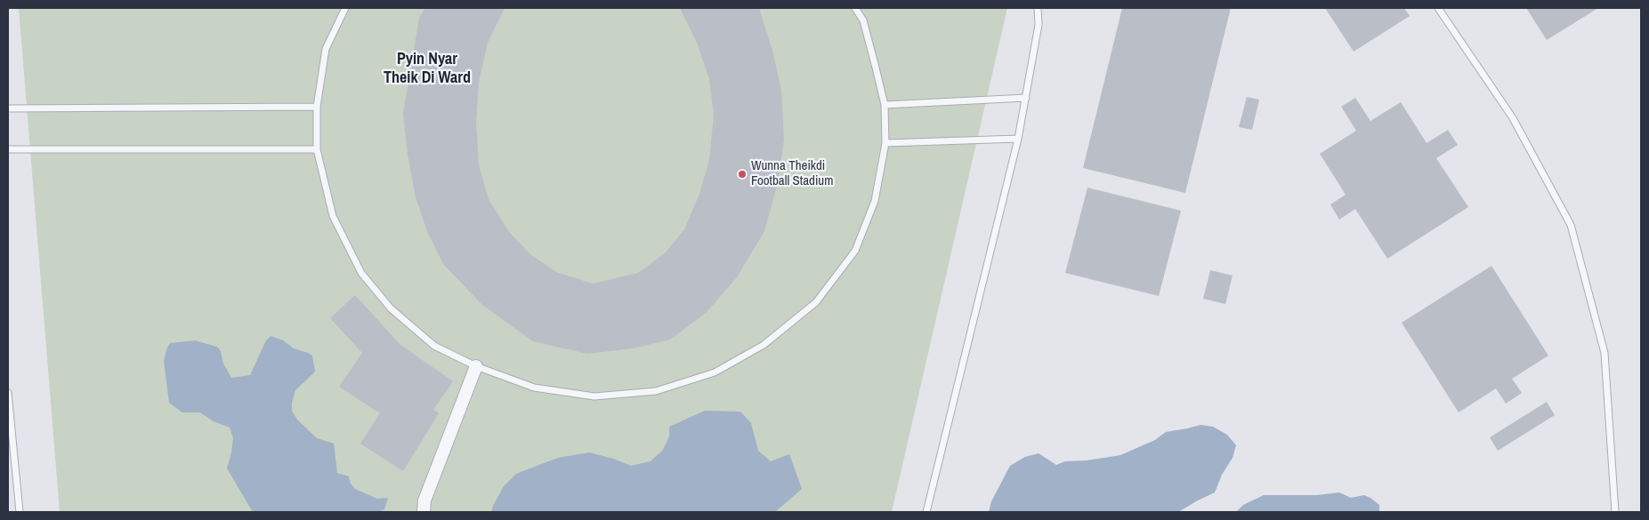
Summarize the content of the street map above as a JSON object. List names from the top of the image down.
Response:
{
  "districts": ["Pyin Nyar Theik Di Ward"],
  "places": ["Wunna Theikdi Football Stadium"]
}
